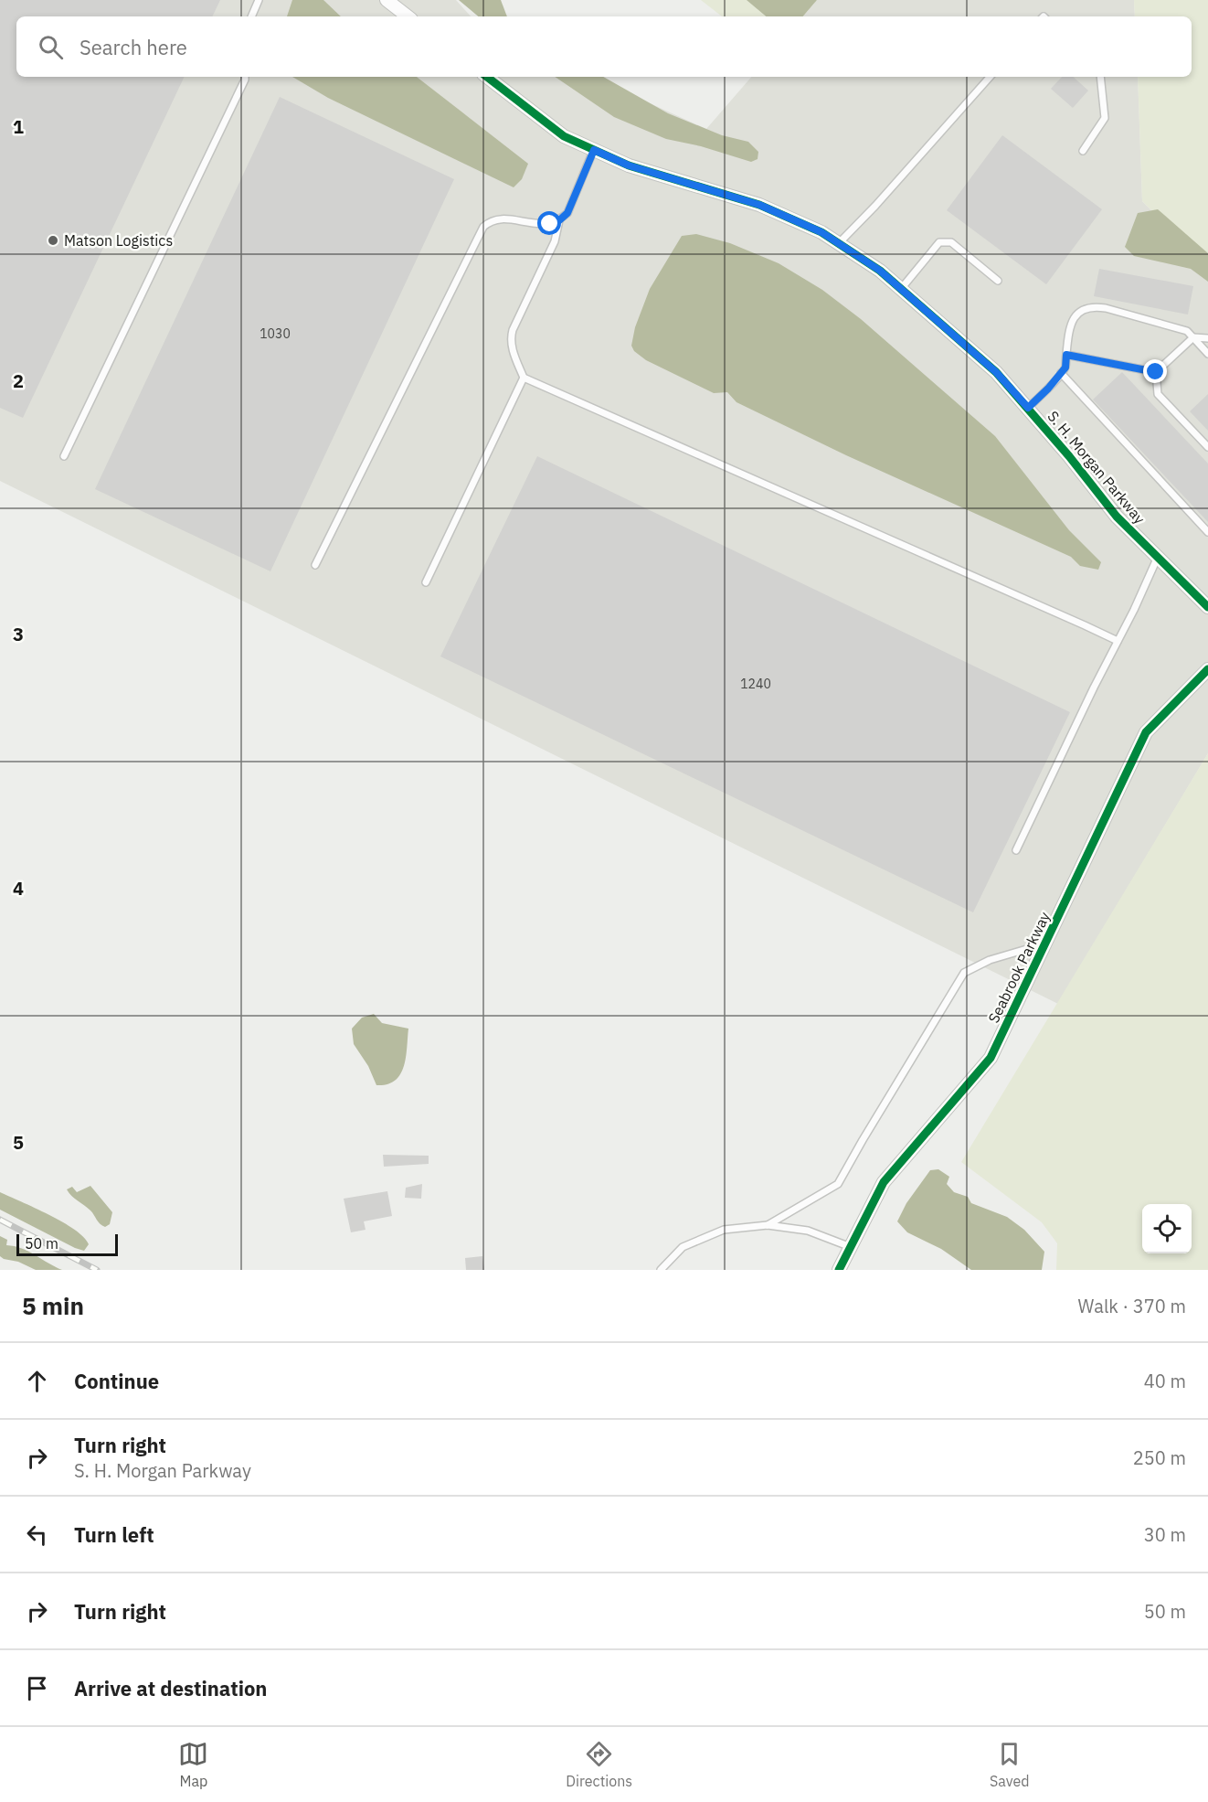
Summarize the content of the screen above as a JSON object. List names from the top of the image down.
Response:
{
  "streets": {
    "street": ["S. H. Morgan Parkway", "Seabrook Parkway"]
  },
  "places": ["Matson Logistics"],
  "house_numbers": ["1030", "1240"],
  "scale_bar": "50 m",
  "page": {
    "search": "Search here",
    "scale": "50 m",
    "heading": ["5 min", "Walk · 370 m"],
    "list": [
      ["Continue", "40 m"],
      ["Turn right", "S. H. Morgan Parkway", "250 m"],
      ["Turn left", "30 m"],
      ["Turn right", "50 m"],
      "Arrive at destination"
    ],
    "nav": ["Map", "Directions", "Saved"]
  },
  "grid": {
    "rows": [
      "1",
      "2",
      "3",
      "4",
      "5"
    ]
  }
}
